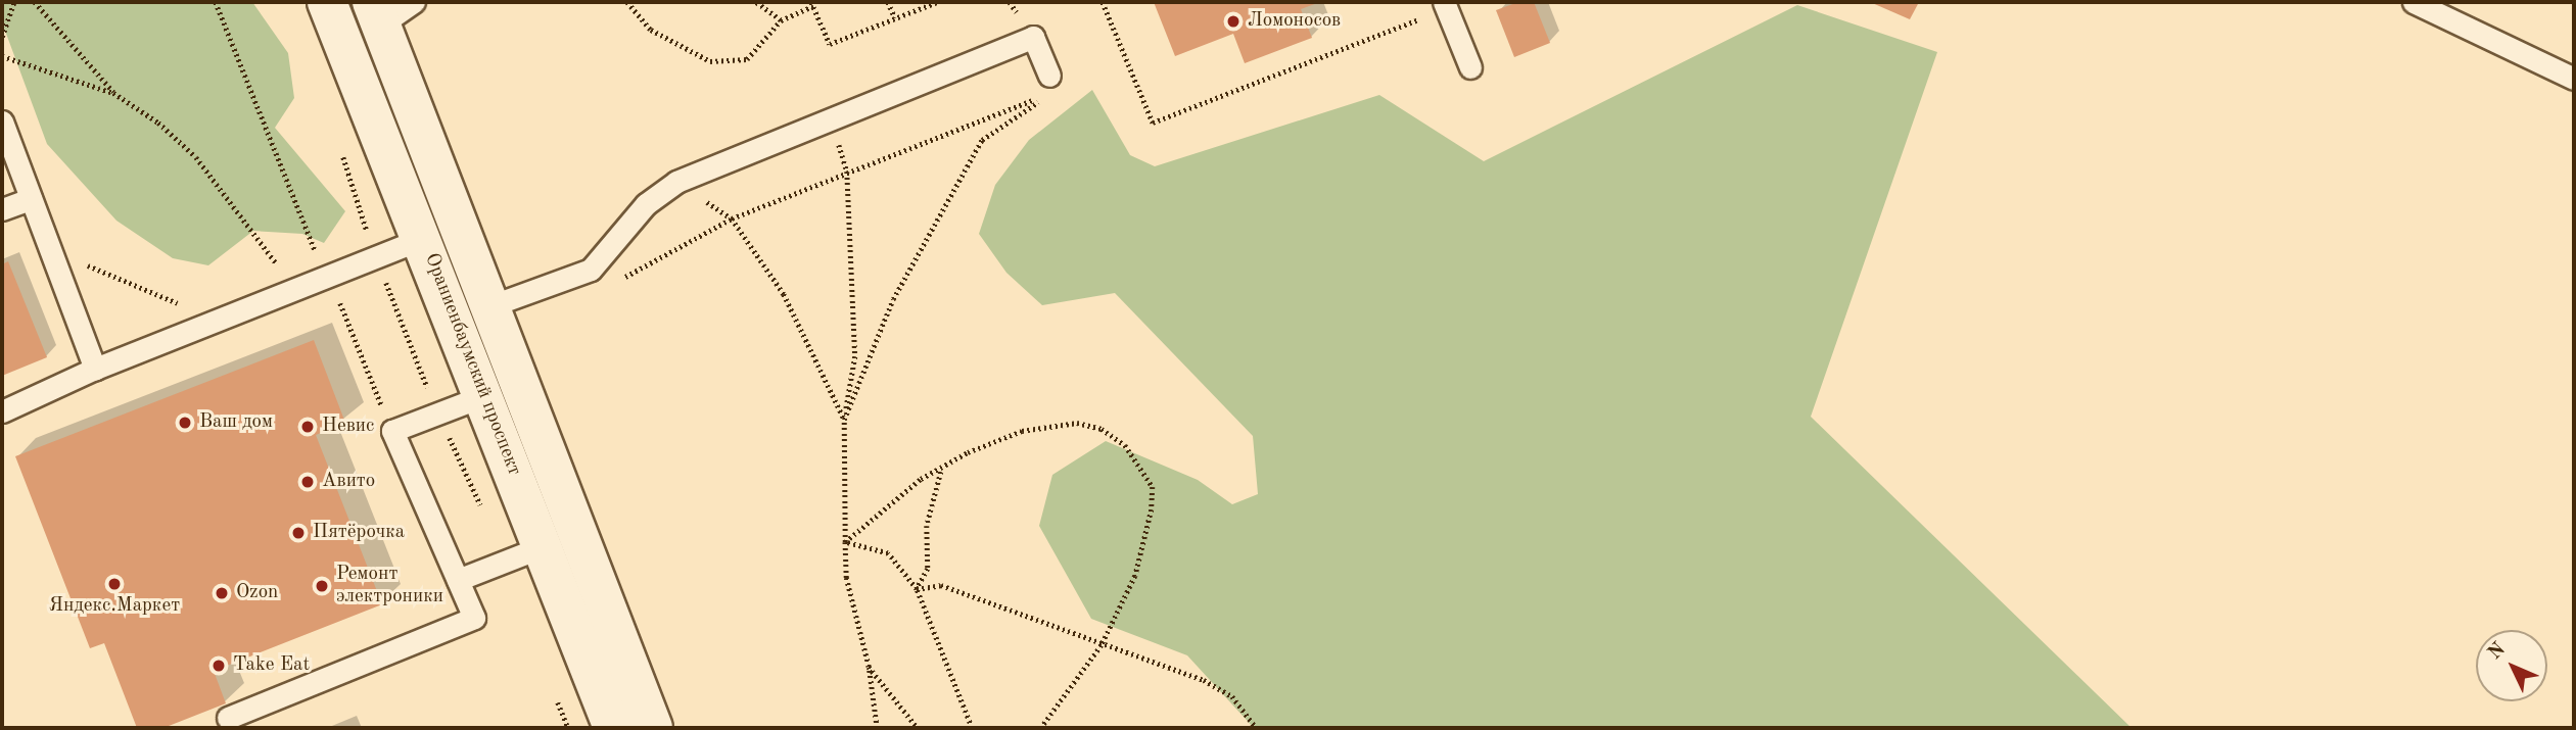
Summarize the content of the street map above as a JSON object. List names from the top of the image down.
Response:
{
  "streets": {
    "main road": ["Ораниенбаумский проспект"]
  },
  "places": [
    "Ломоносов",
    "Ваш дом",
    "Невис",
    "Авито",
    "Пятёрочка",
    "Яндекс.Маркет",
    "Ремонт электроники",
    "Ozon",
    "Take Eat"
  ],
  "north": "top left"
}
